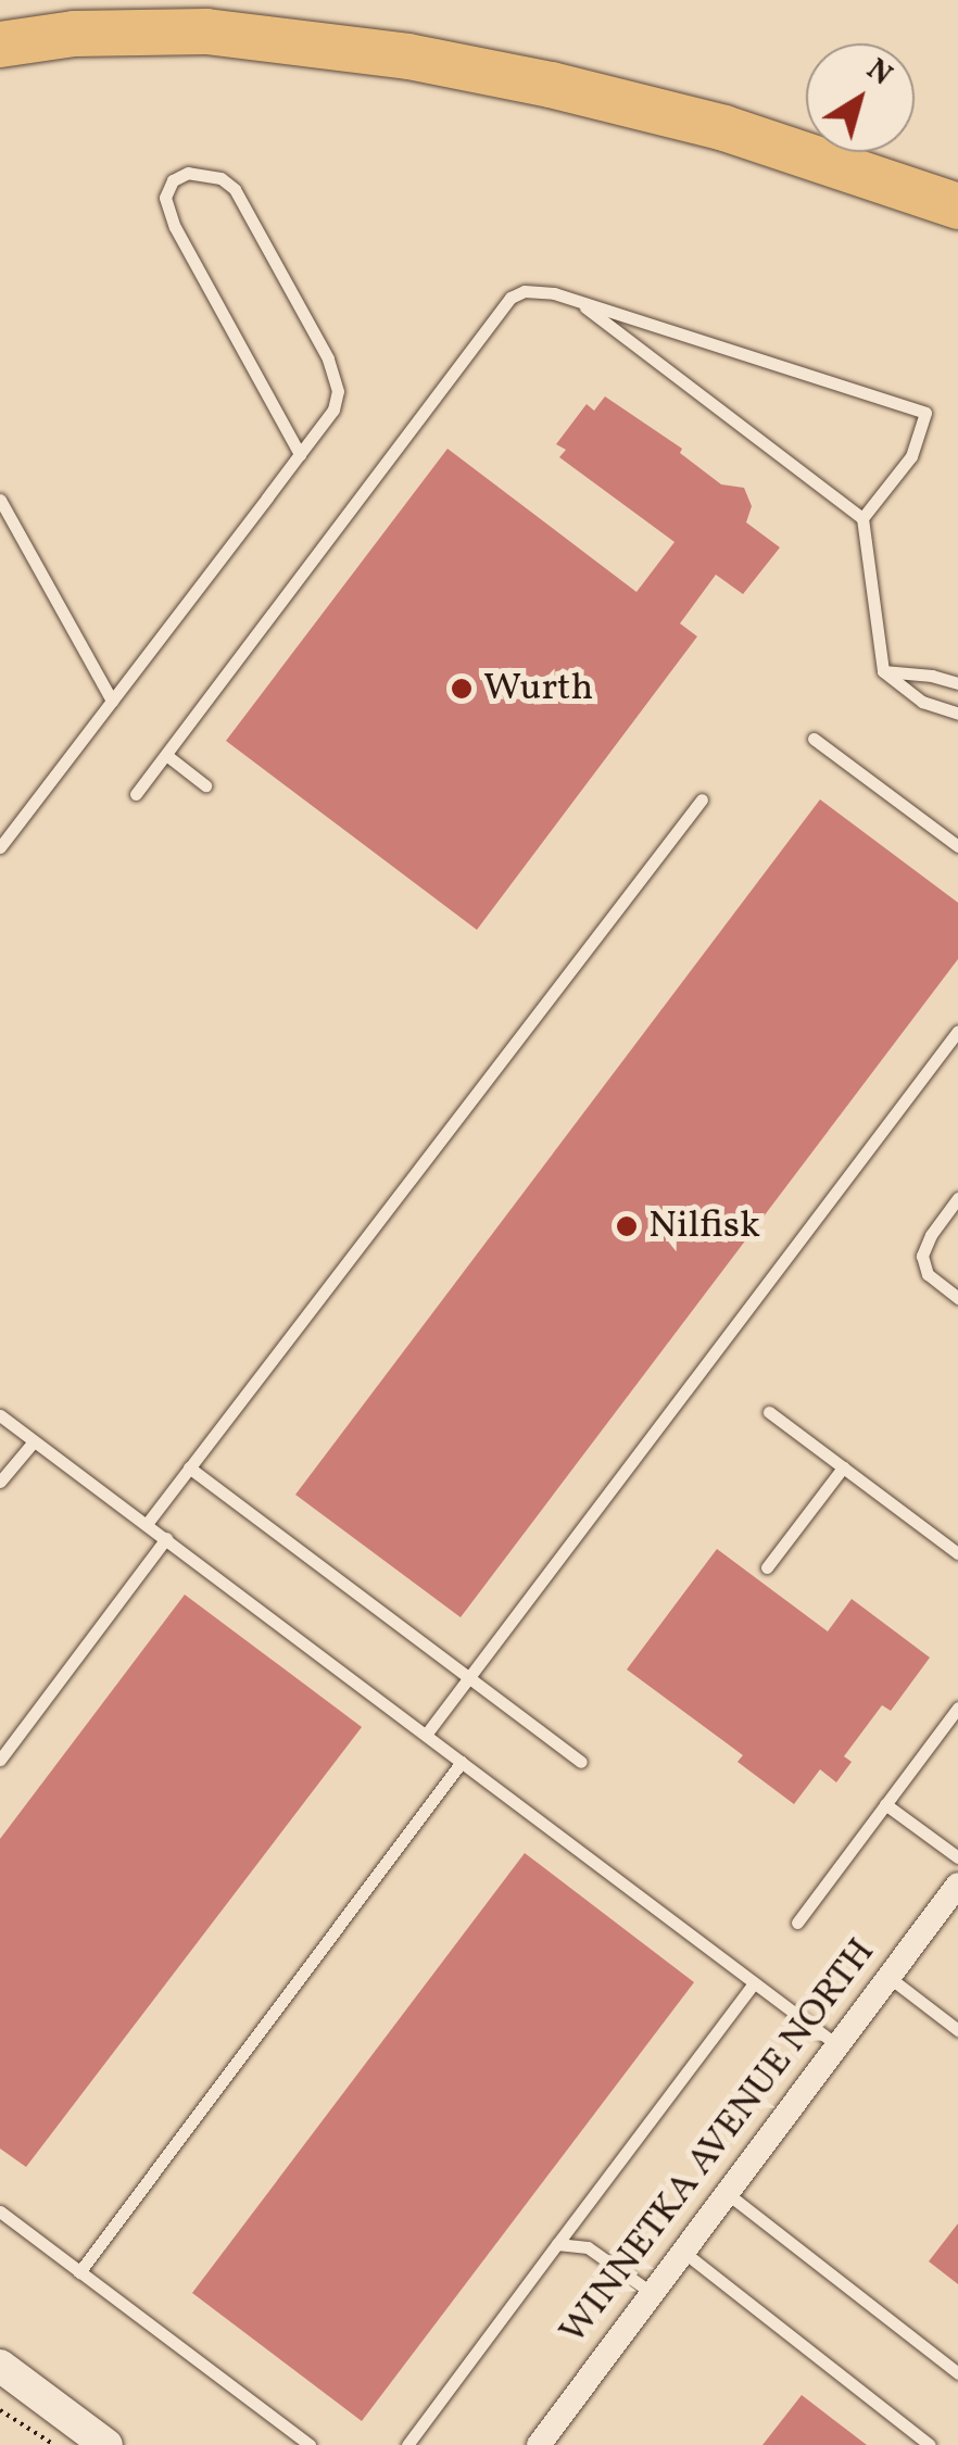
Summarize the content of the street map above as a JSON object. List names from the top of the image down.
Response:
{
  "streets": {
    "street": ["WINNETKA AVENUE NORTH"]
  },
  "places": ["Wurth", "Nilfisk"],
  "north": "top right"
}
